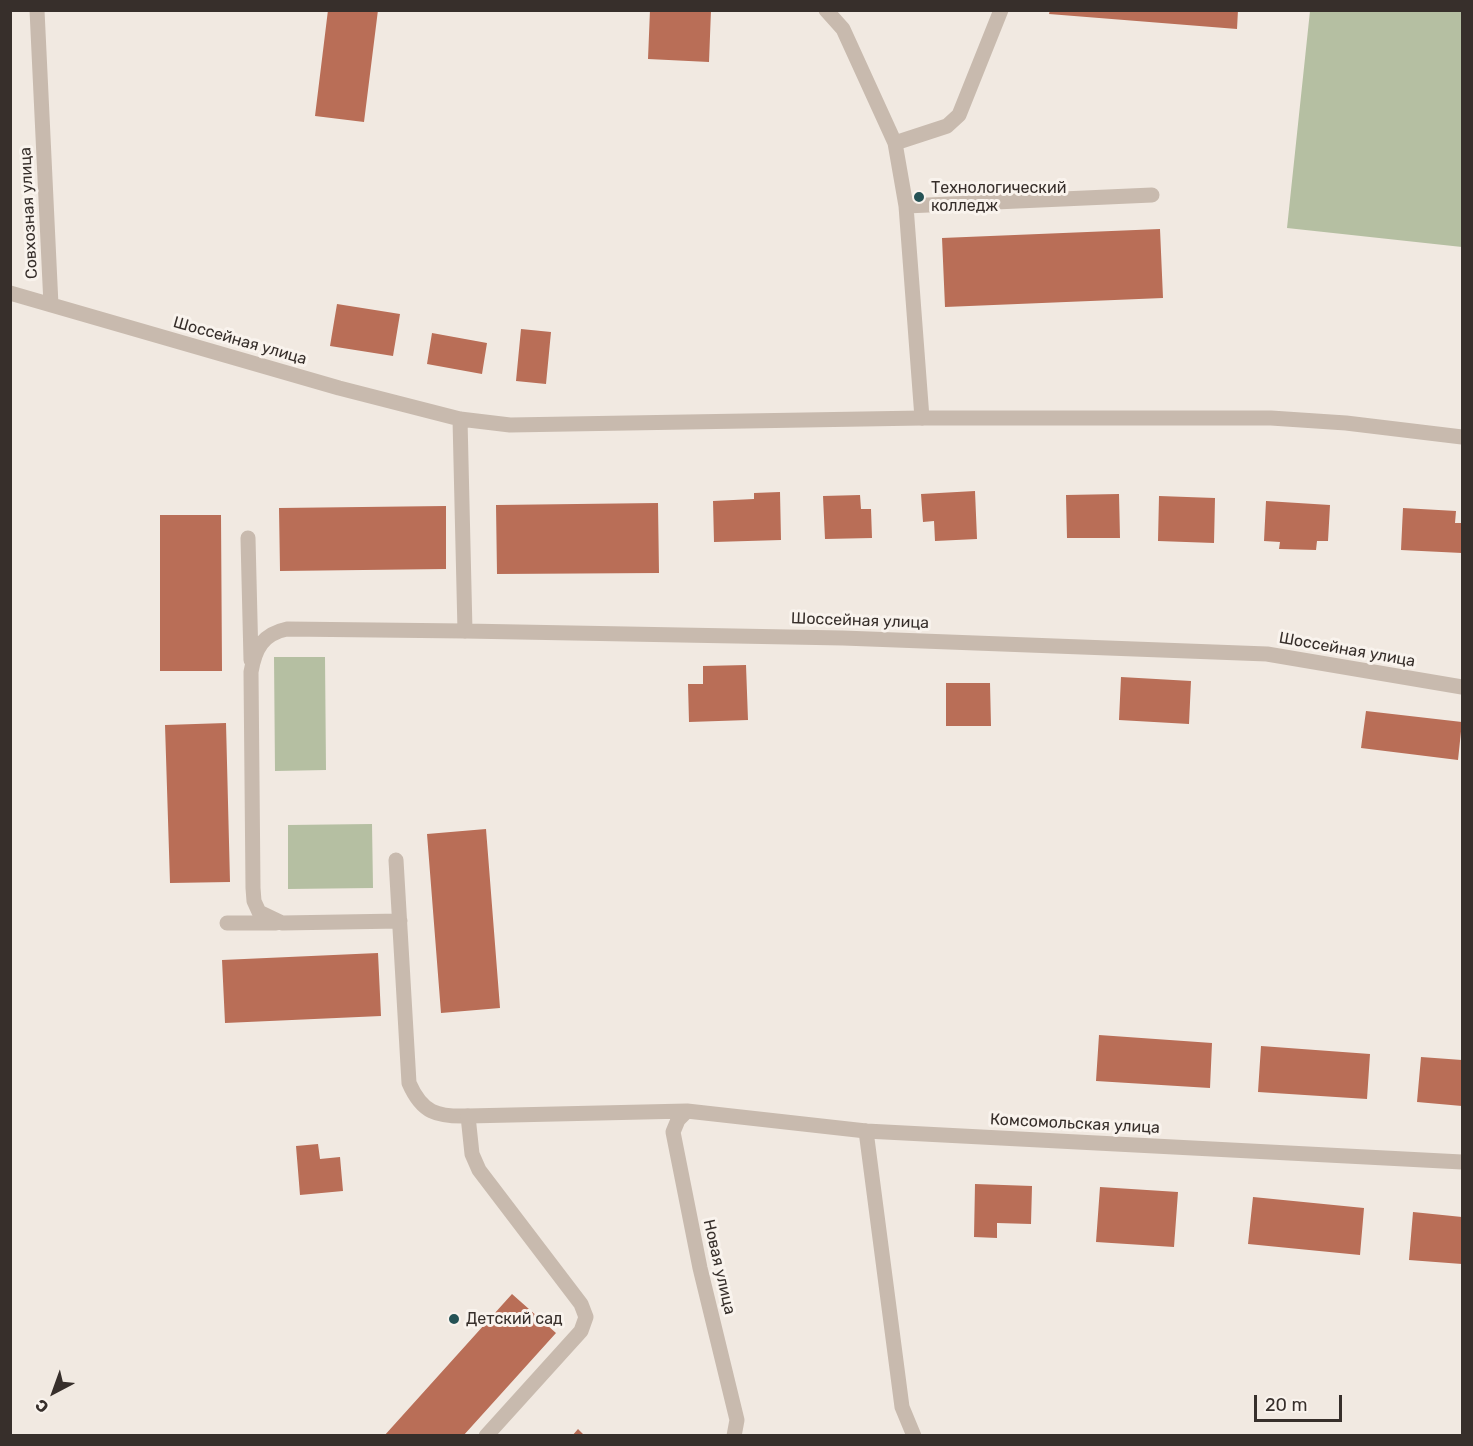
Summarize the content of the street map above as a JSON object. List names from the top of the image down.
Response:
{
  "streets": {
    "street": [
      "Совхозная улица",
      "Шоссейная улица",
      "Комсомольская улица",
      "Новая улица"
    ]
  },
  "crossings": [
    ["Совхозная улица", "Шоссейная улица"],
    ["Комсомольская улица", "Новая улица"]
  ],
  "places": ["Технологический колледж", "Детский сад"],
  "scale_bar": "20 m",
  "north": "bottom left"
}
